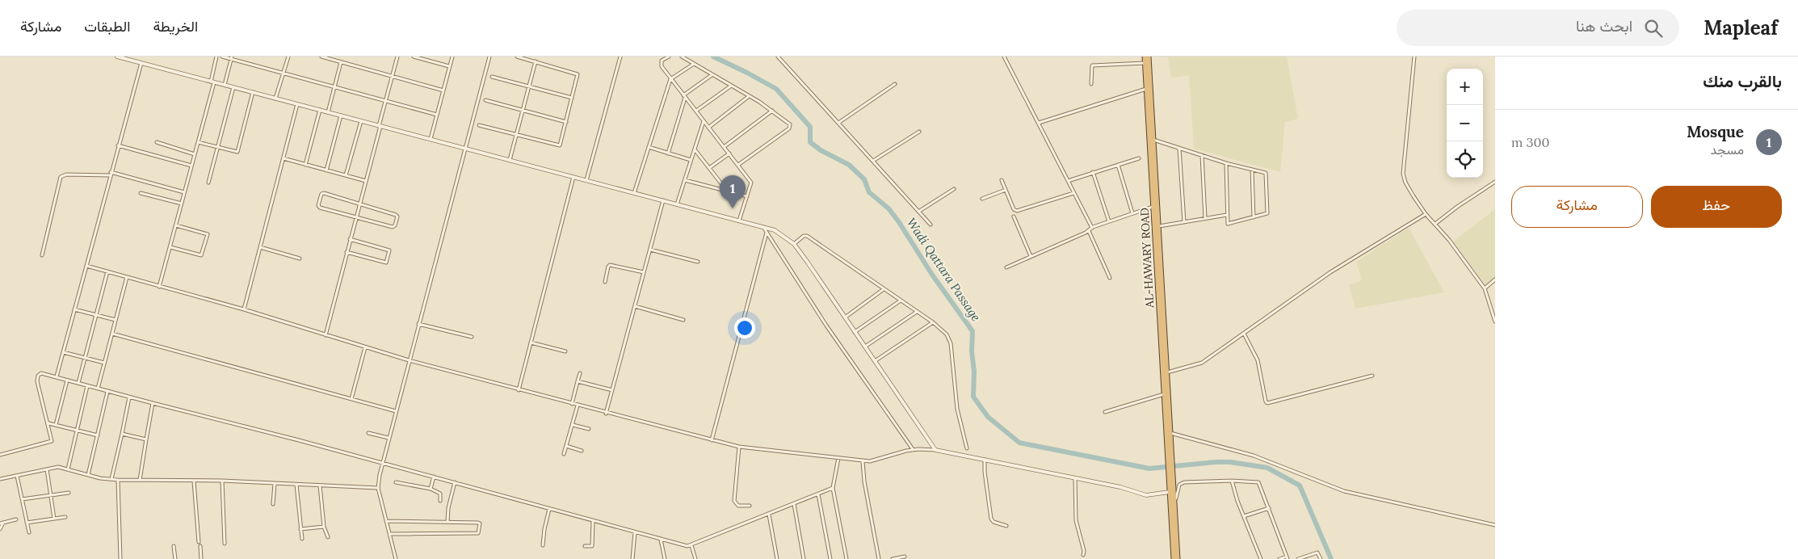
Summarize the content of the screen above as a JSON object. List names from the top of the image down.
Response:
{
  "streets": {
    "highway": ["AL-HAWARY ROAD"]
  },
  "water": ["Wadi Qattara Passage"],
  "page": {
    "header": "Mapleaf",
    "search": "ابحث هنا",
    "nav": ["الخريطة", "الطبقات", "مشاركة"],
    "heading": "بالقرب منك",
    "map_buttons": ["+", "−"],
    "list": [
      {
        "mark": "1",
        "name": "Mosque",
        "note": "مسجد",
        "value": "300 m"
      }
    ],
    "buttons": ["حفظ", "مشاركة"],
    "pins": "1"
  }
}
